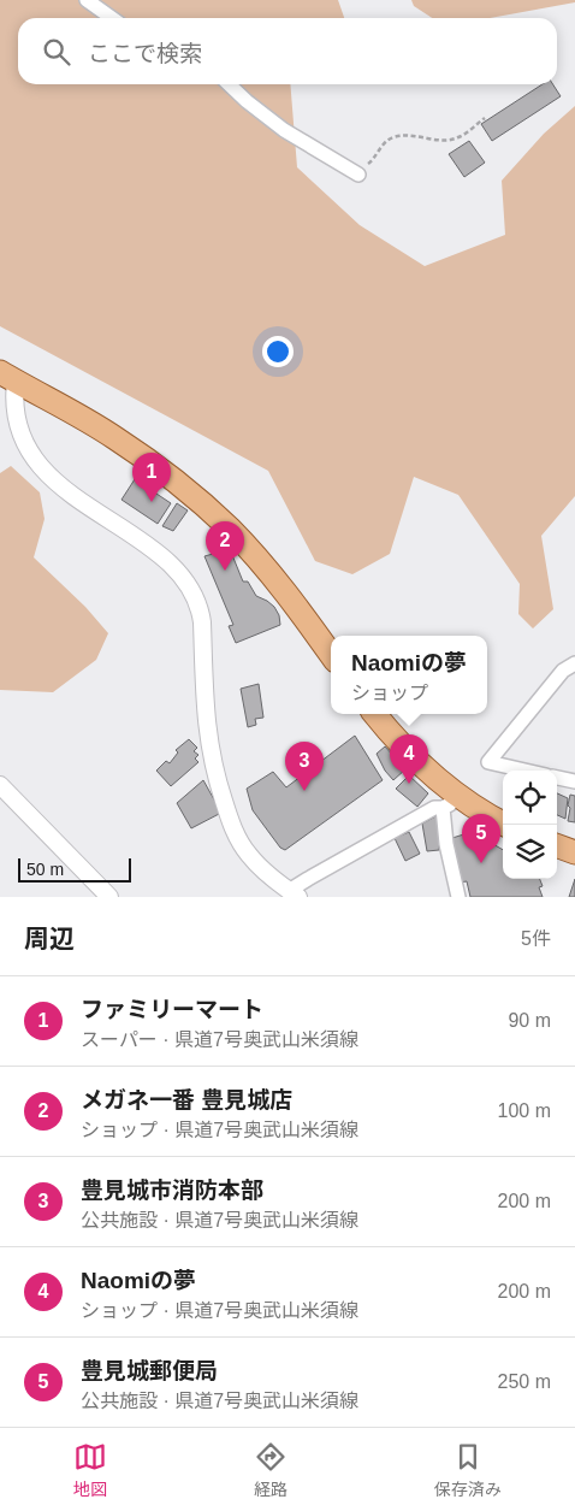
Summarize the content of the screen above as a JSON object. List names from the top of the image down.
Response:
{
  "scale_bar": "50 m",
  "page": {
    "search": "ここで検索",
    "pins": [
      "1",
      "2",
      "4",
      "3",
      "5"
    ],
    "popup": ["Naomiの夢", "ショップ"],
    "scale": "50 m",
    "heading": ["周辺", "5件"],
    "list": [
      {
        "mark": "1",
        "name": "ファミリーマート",
        "note": "スーパー · 県道7号奥武山米須線",
        "value": "90 m"
      },
      {
        "mark": "2",
        "name": "メガネ一番 豊見城店",
        "note": "ショップ · 県道7号奥武山米須線",
        "value": "100 m"
      },
      {
        "mark": "3",
        "name": "豊見城市消防本部",
        "note": "公共施設 · 県道7号奥武山米須線",
        "value": "200 m"
      },
      {
        "mark": "4",
        "name": "Naomiの夢",
        "note": "ショップ · 県道7号奥武山米須線",
        "value": "200 m"
      },
      {
        "mark": "5",
        "name": "豊見城郵便局",
        "note": "公共施設 · 県道7号奥武山米須線",
        "value": "250 m"
      }
    ],
    "nav": ["地図", "経路", "保存済み"]
  }
}
